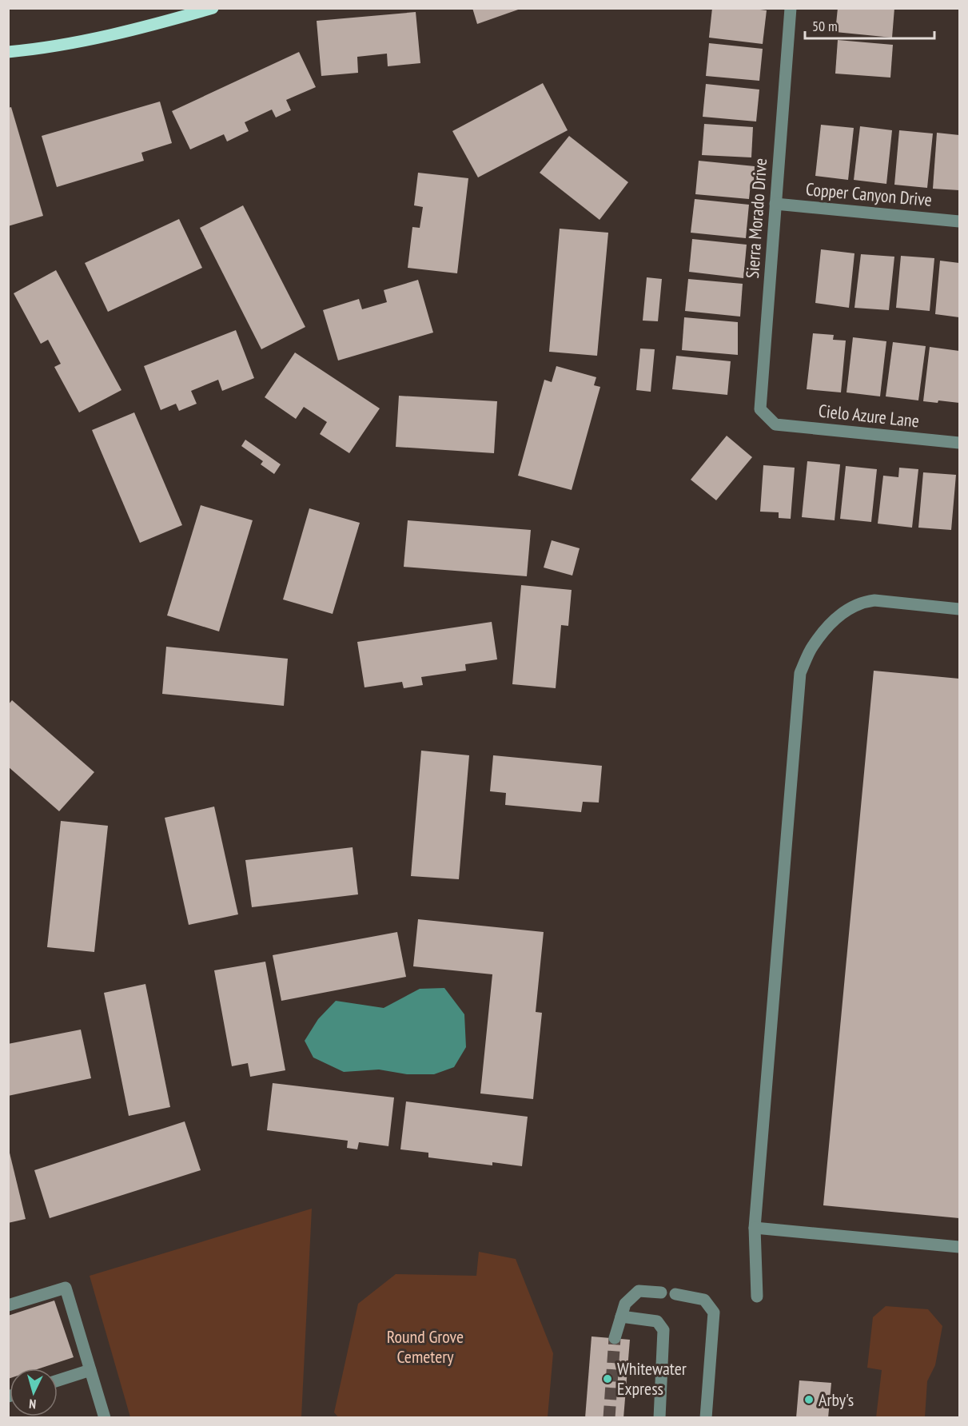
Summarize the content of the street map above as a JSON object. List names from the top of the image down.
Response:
{
  "streets": {
    "street": ["Copper Canyon Drive", "Sierra Morado Drive", "Cielo Azure Lane"]
  },
  "crossings": [
    ["Copper Canyon Drive", "Sierra Morado Drive"],
    ["Sierra Morado Drive", "Cielo Azure Lane"]
  ],
  "parks": ["Round Grove Cemetery"],
  "places": ["Whitewater Express", "Arby's"],
  "scale_bar": "50 m",
  "north": "bottom"
}
